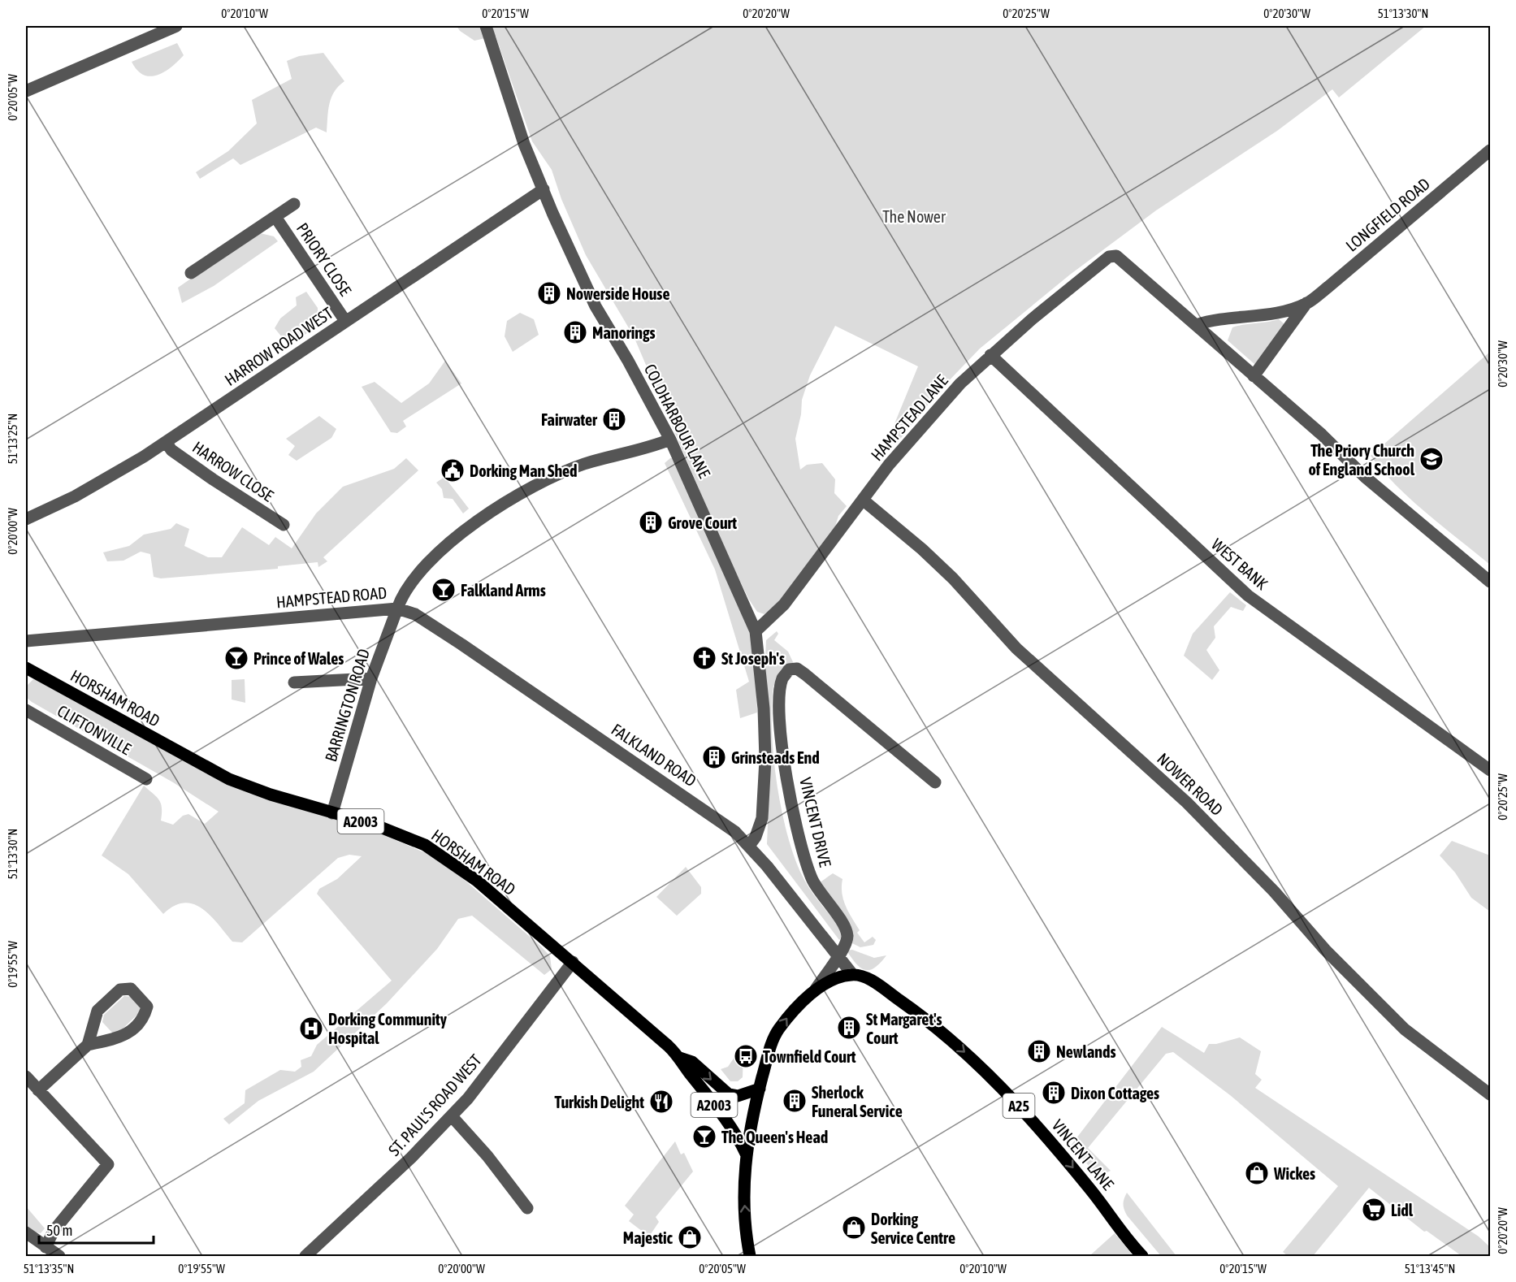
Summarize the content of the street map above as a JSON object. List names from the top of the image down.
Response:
{
  "streets": {
    "main road": [
      "HORSHAM ROAD",
      "A2003",
      "A25",
      "VINCENT LANE"
    ],
    "street": [
      "LONGFIELD ROAD",
      "PRIORY CLOSE",
      "HARROW ROAD WEST",
      "HAMPSTEAD LANE",
      "COLDHARBOUR LANE",
      "HARROW CLOSE",
      "WEST BANK",
      "HAMPSTEAD ROAD",
      "BARRINGTON ROAD",
      "CLIFTONVILLE",
      "FALKLAND ROAD",
      "NOWER ROAD",
      "VINCENT DRIVE",
      "ST. PAUL'S ROAD WEST"
    ]
  },
  "crossings": [
    ["LONGFIELD ROAD", "HAMPSTEAD LANE"],
    ["PRIORY CLOSE", "HARROW ROAD WEST"],
    ["HARROW ROAD WEST", "COLDHARBOUR LANE"],
    ["HARROW ROAD WEST", "HARROW CLOSE"],
    ["HAMPSTEAD LANE", "COLDHARBOUR LANE"],
    ["HAMPSTEAD LANE", "WEST BANK"],
    ["HAMPSTEAD LANE", "NOWER ROAD"],
    ["COLDHARBOUR LANE", "HAMPSTEAD ROAD"],
    ["COLDHARBOUR LANE", "FALKLAND ROAD"],
    ["HAMPSTEAD ROAD", "BARRINGTON ROAD"],
    ["HAMPSTEAD ROAD", "FALKLAND ROAD"],
    ["HORSHAM ROAD", "BARRINGTON ROAD"],
    ["HORSHAM ROAD", "A2003"],
    ["HORSHAM ROAD", "ST. PAUL'S ROAD WEST"],
    ["BARRINGTON ROAD", "FALKLAND ROAD"],
    ["FALKLAND ROAD", "VINCENT DRIVE"],
    ["FALKLAND ROAD", "VINCENT LANE"]
  ],
  "one_way": ["VINCENT LANE"],
  "parks": ["The Nower"],
  "places": {
    "building": [
      "Nowerside House",
      "Manorings",
      "Fairwater",
      "Grove Court",
      "Grinsteads End",
      "St Margaret's Court",
      "Newlands",
      "Dixon Cottages",
      "Sherlock Funeral Service"
    ],
    "school or university": ["The Priory Church of England School"],
    "public building": ["Dorking Man Shed"],
    "bar": ["Falkland Arms", "Prince of Wales", "The Queen's Head"],
    "church": ["St Joseph's"],
    "hospital": ["Dorking Community Hospital"],
    "bus stop": ["Townfield Court"],
    "restaurant": ["Turkish Delight"],
    "shop": ["Wickes", "Dorking Service Centre", "Majestic"],
    "supermarket": ["Lidl"]
  },
  "scale_bar": "50 m",
  "coordinates": [
    "0°20'10\"W",
    "0°20'15\"W",
    "0°20'20\"W",
    "0°20'25\"W",
    "0°20'30\"W",
    "51°13'30\"N",
    "0°20'05\"W",
    "51°13'25\"N",
    "0°20'00\"W",
    "0°19'55\"W",
    "51°13'35\"N",
    "51°13'45\"N"
  ]
}
